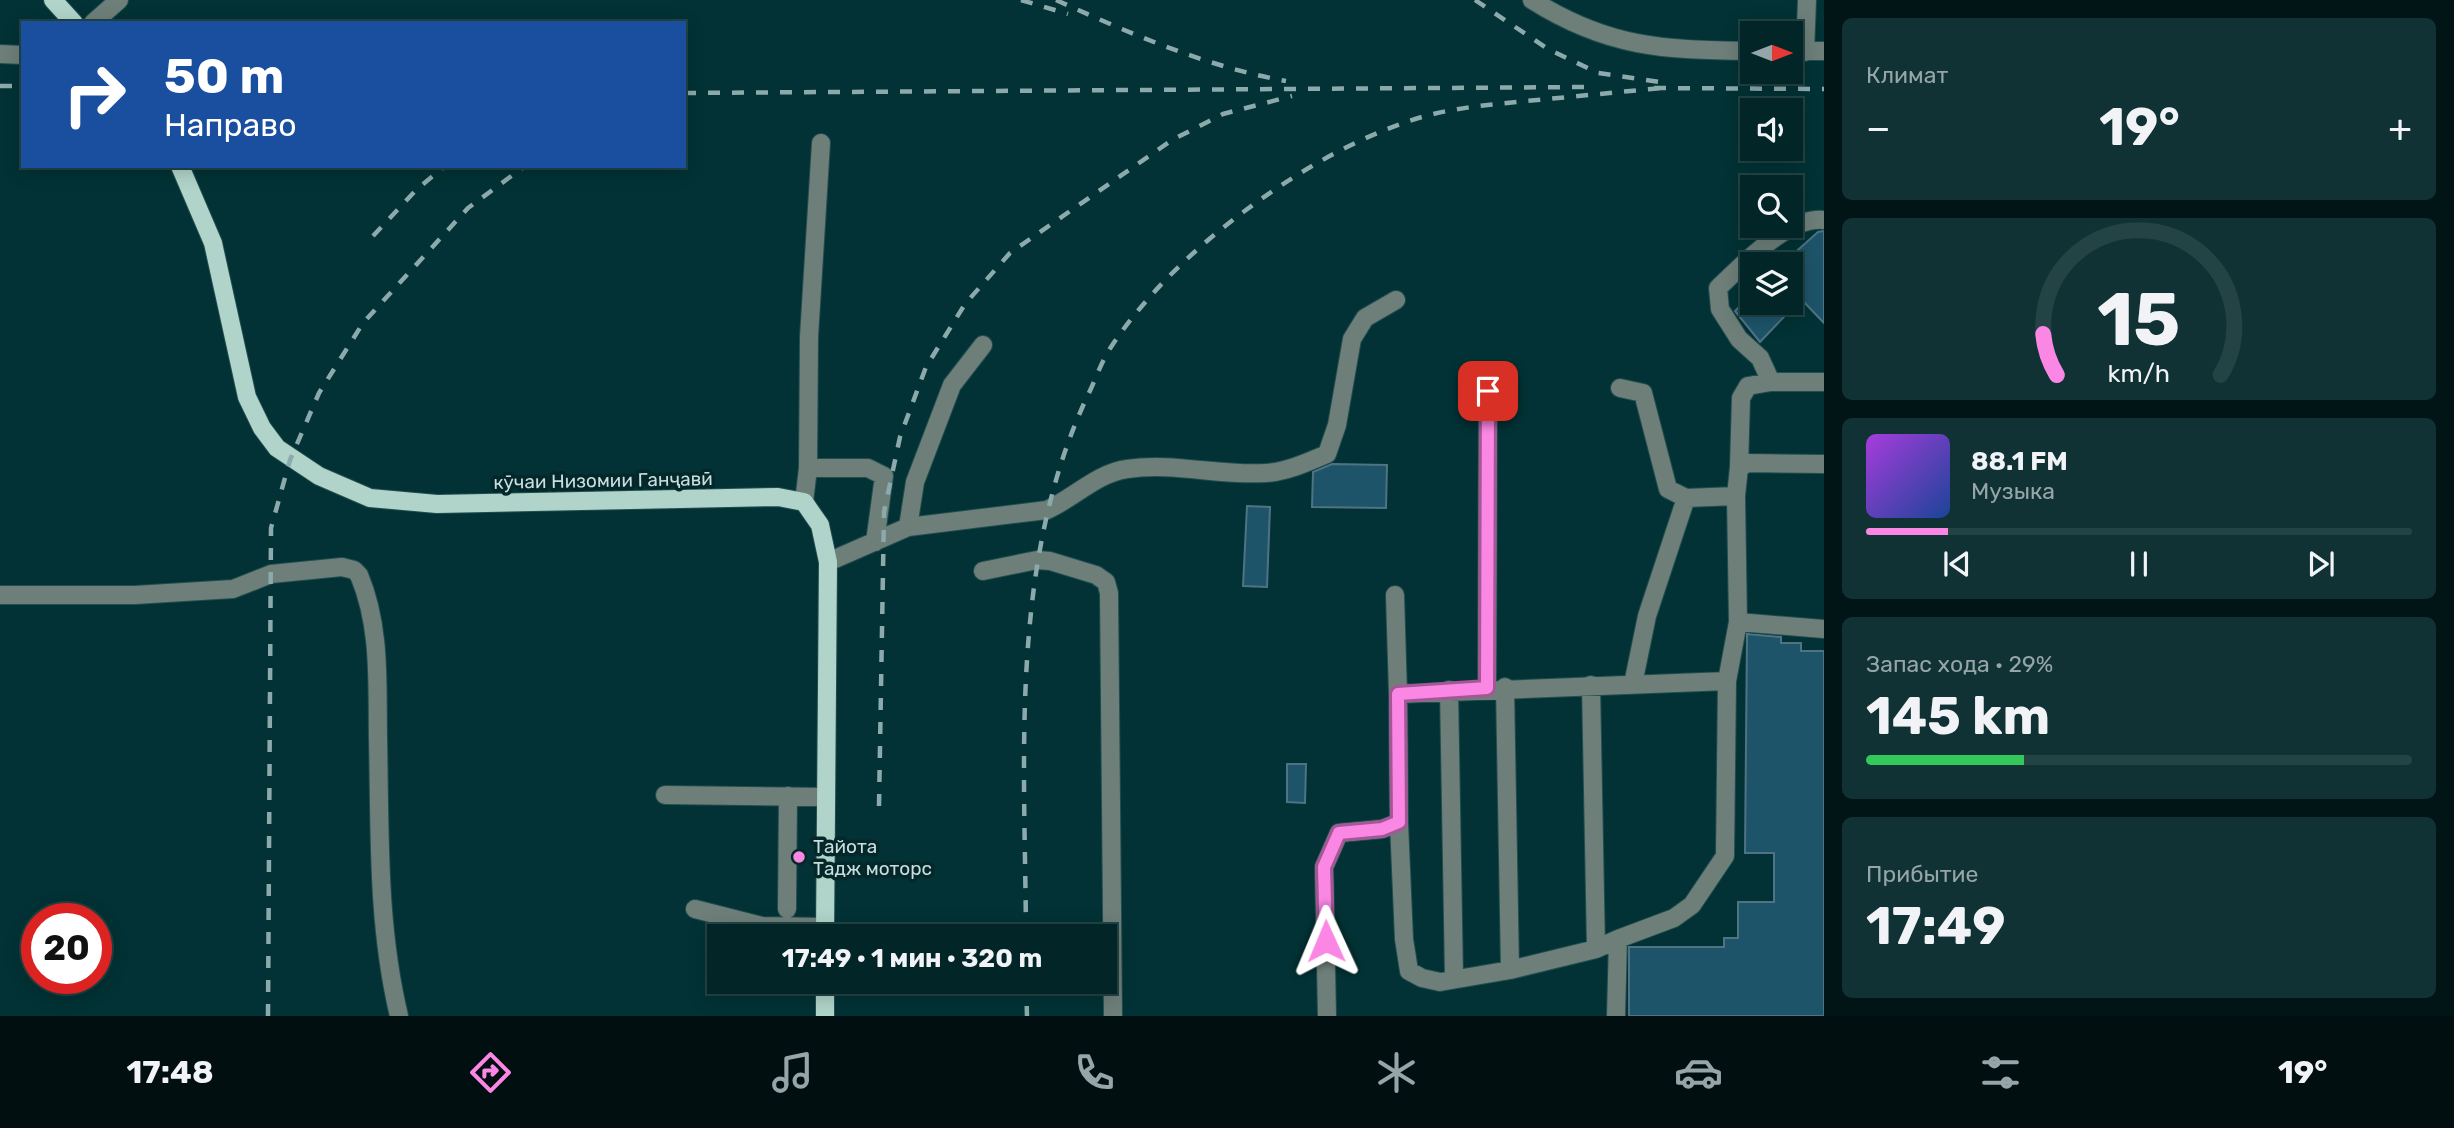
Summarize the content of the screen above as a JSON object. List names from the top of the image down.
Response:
{
  "streets": {
    "main road": ["кӯчаи Низомии Ганҷавӣ"]
  },
  "places": ["Тайота Тадж моторс"],
  "north": "right",
  "page": {
    "tile": [
      "Климат",
      ["Запас хода · 29%", "145 km"],
      ["Прибытие", "17:49"]
    ],
    "turn": ["50 m", "Направо"],
    "heat": ["−", "19°", "+"],
    "song": ["88.1 FM", "Музыка"],
    "limit": "20",
    "trip": "17:49 · 1 мин · 320 m",
    "tabs": ["17:48", "19°"],
    "gauge": ["15", "km/h"]
  }
}
